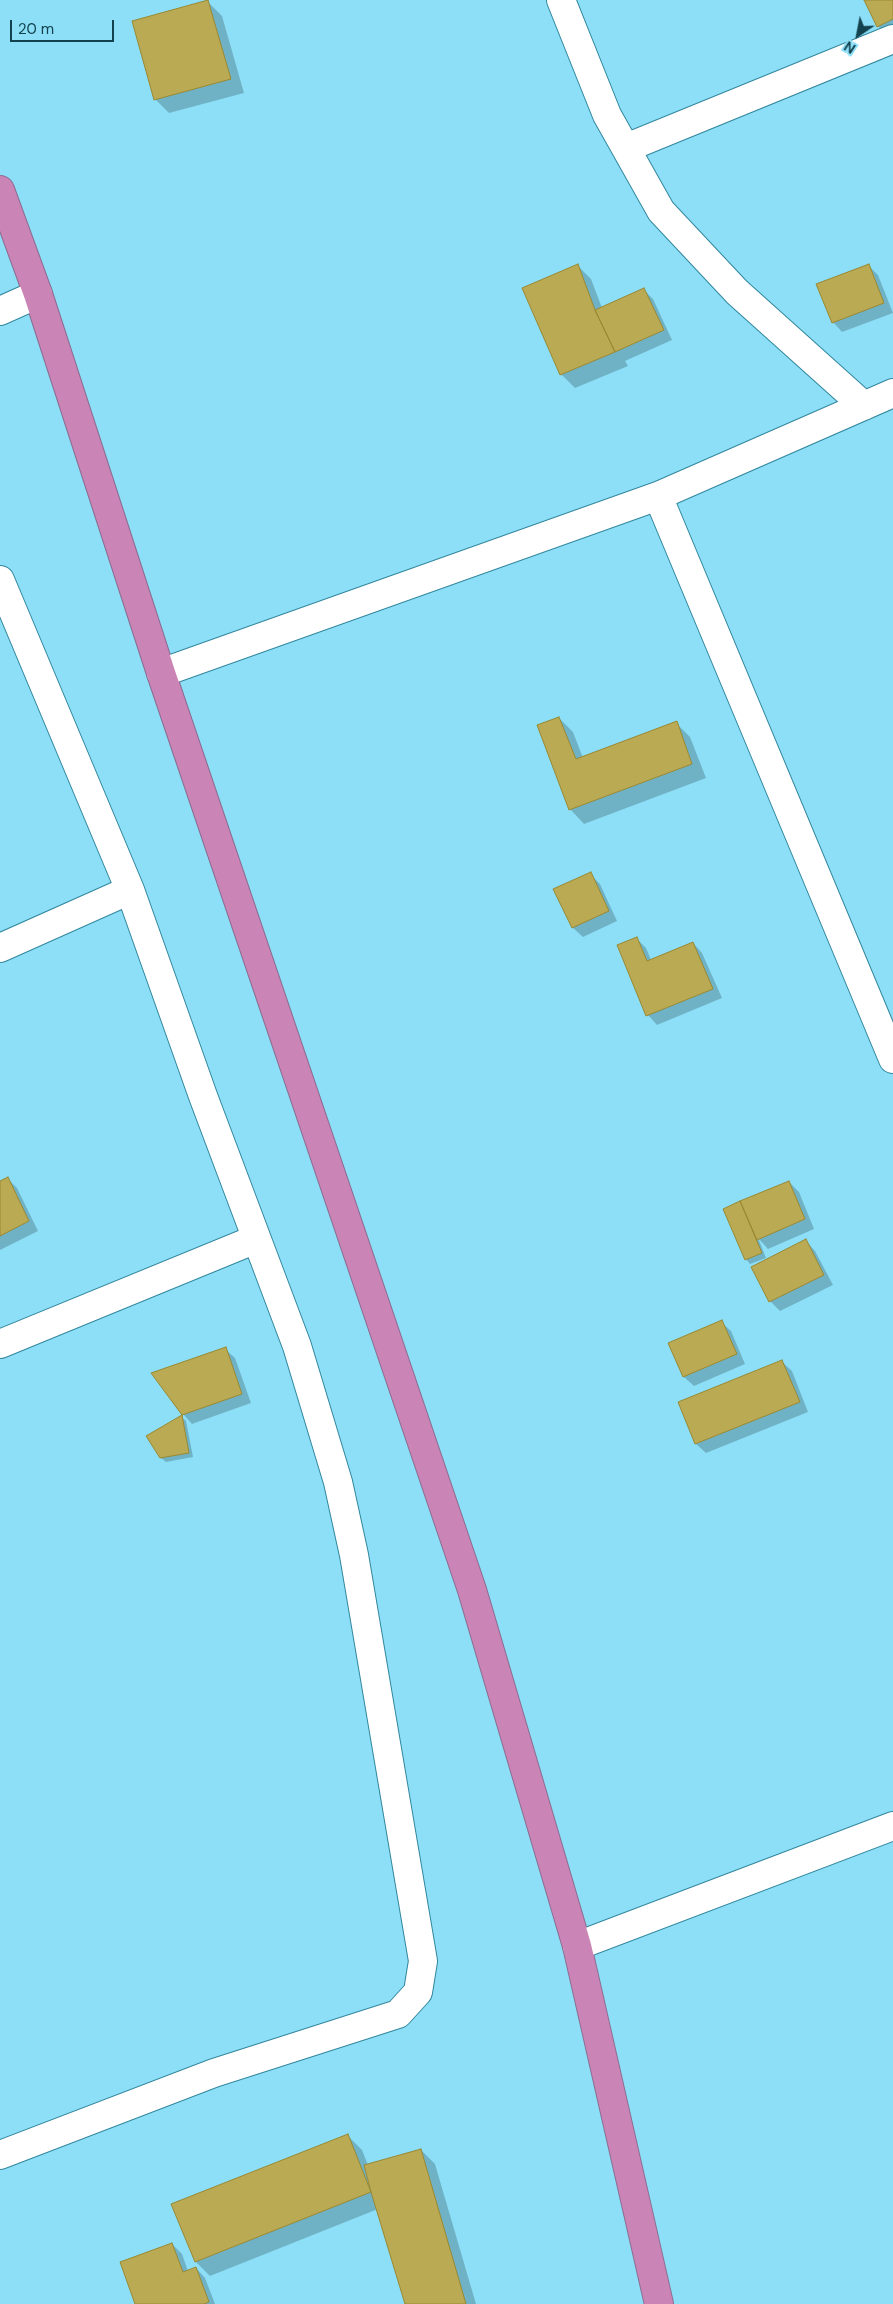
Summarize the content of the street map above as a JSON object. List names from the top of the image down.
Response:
{
  "scale_bar": "20 m",
  "north": "bottom left"
}
